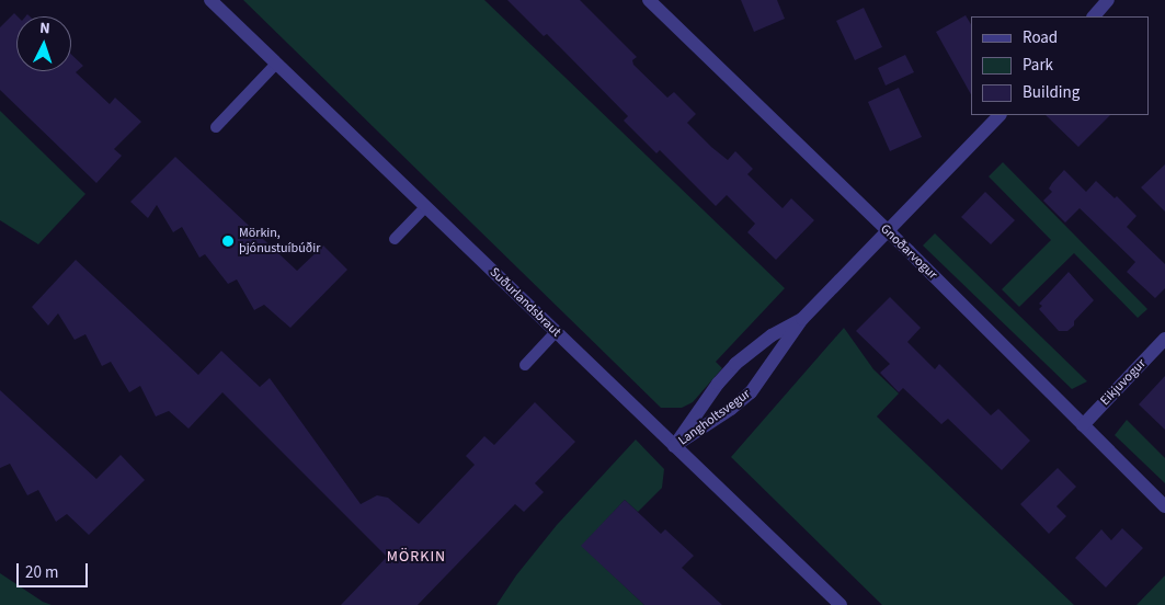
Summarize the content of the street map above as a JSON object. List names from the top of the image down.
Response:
{
  "streets": {
    "street": [
      "Gnoðarvogur",
      "Suðurlandsbraut",
      "Eikjuvogur",
      "Langholtsvegur"
    ]
  },
  "crossings": [
    ["Gnoðarvogur", "Eikjuvogur"],
    ["Gnoðarvogur", "Langholtsvegur"],
    ["Suðurlandsbraut", "Langholtsvegur"]
  ],
  "districts": ["MÖRKIN"],
  "places": ["Mörkin, þjónustuíbúðir"],
  "legend": ["Road", "Park", "Building"],
  "scale_bar": "20 m",
  "north": "top"
}
